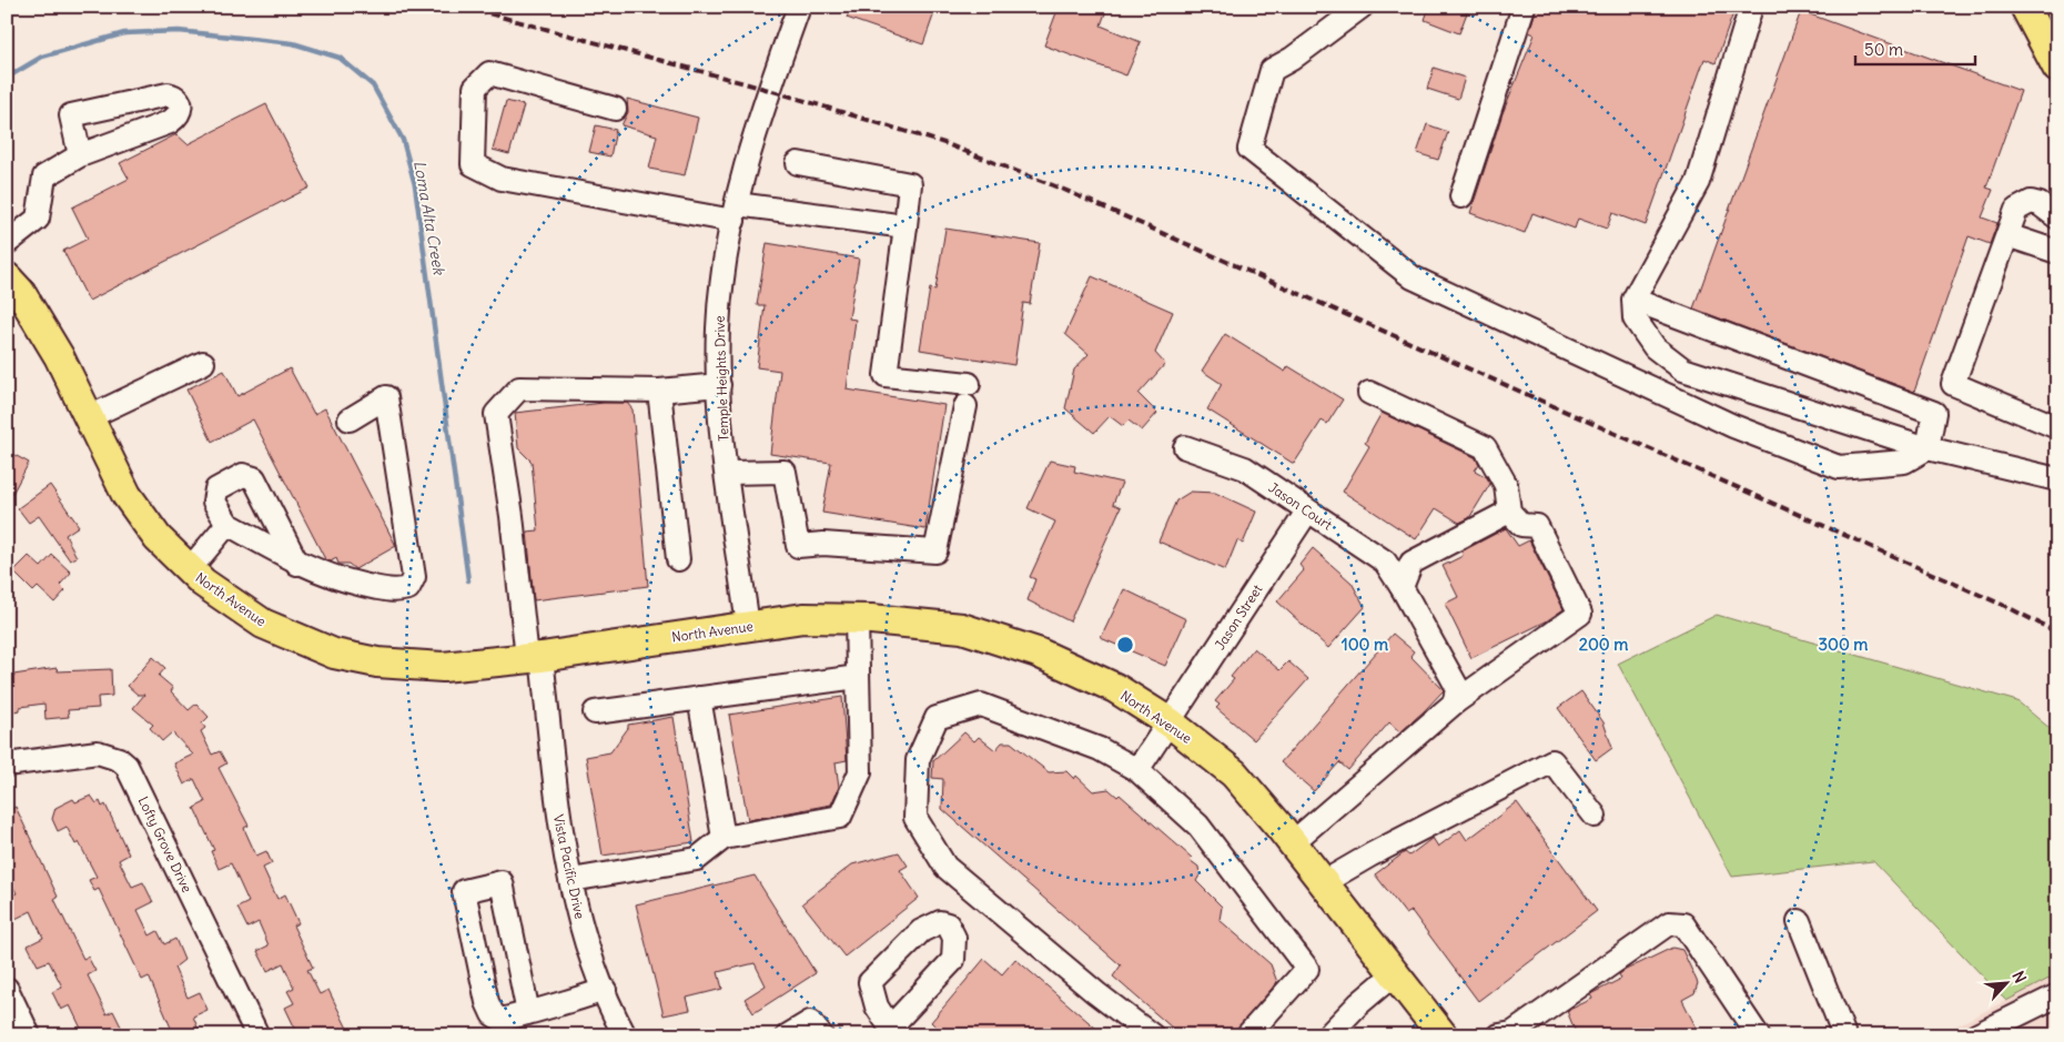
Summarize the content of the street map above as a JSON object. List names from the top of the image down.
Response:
{
  "streets": {
    "main road": ["North Avenue"],
    "street": [
      "Temple Heights Drive",
      "Jason Court",
      "Jason Street",
      "Lofty Grove Drive",
      "Vista Pacific Drive"
    ]
  },
  "crossings": [
    ["Temple Heights Drive", "North Avenue"],
    ["Temple Heights Drive", "Vista Pacific Drive"],
    ["Jason Court", "Jason Street"],
    ["North Avenue", "Jason Street"],
    ["North Avenue", "Vista Pacific Drive"]
  ],
  "water": ["Loma Alta Creek"],
  "scale_bar": "50 m",
  "north": "top right",
  "rings": ["100 m", "200 m", "300 m"]
}
